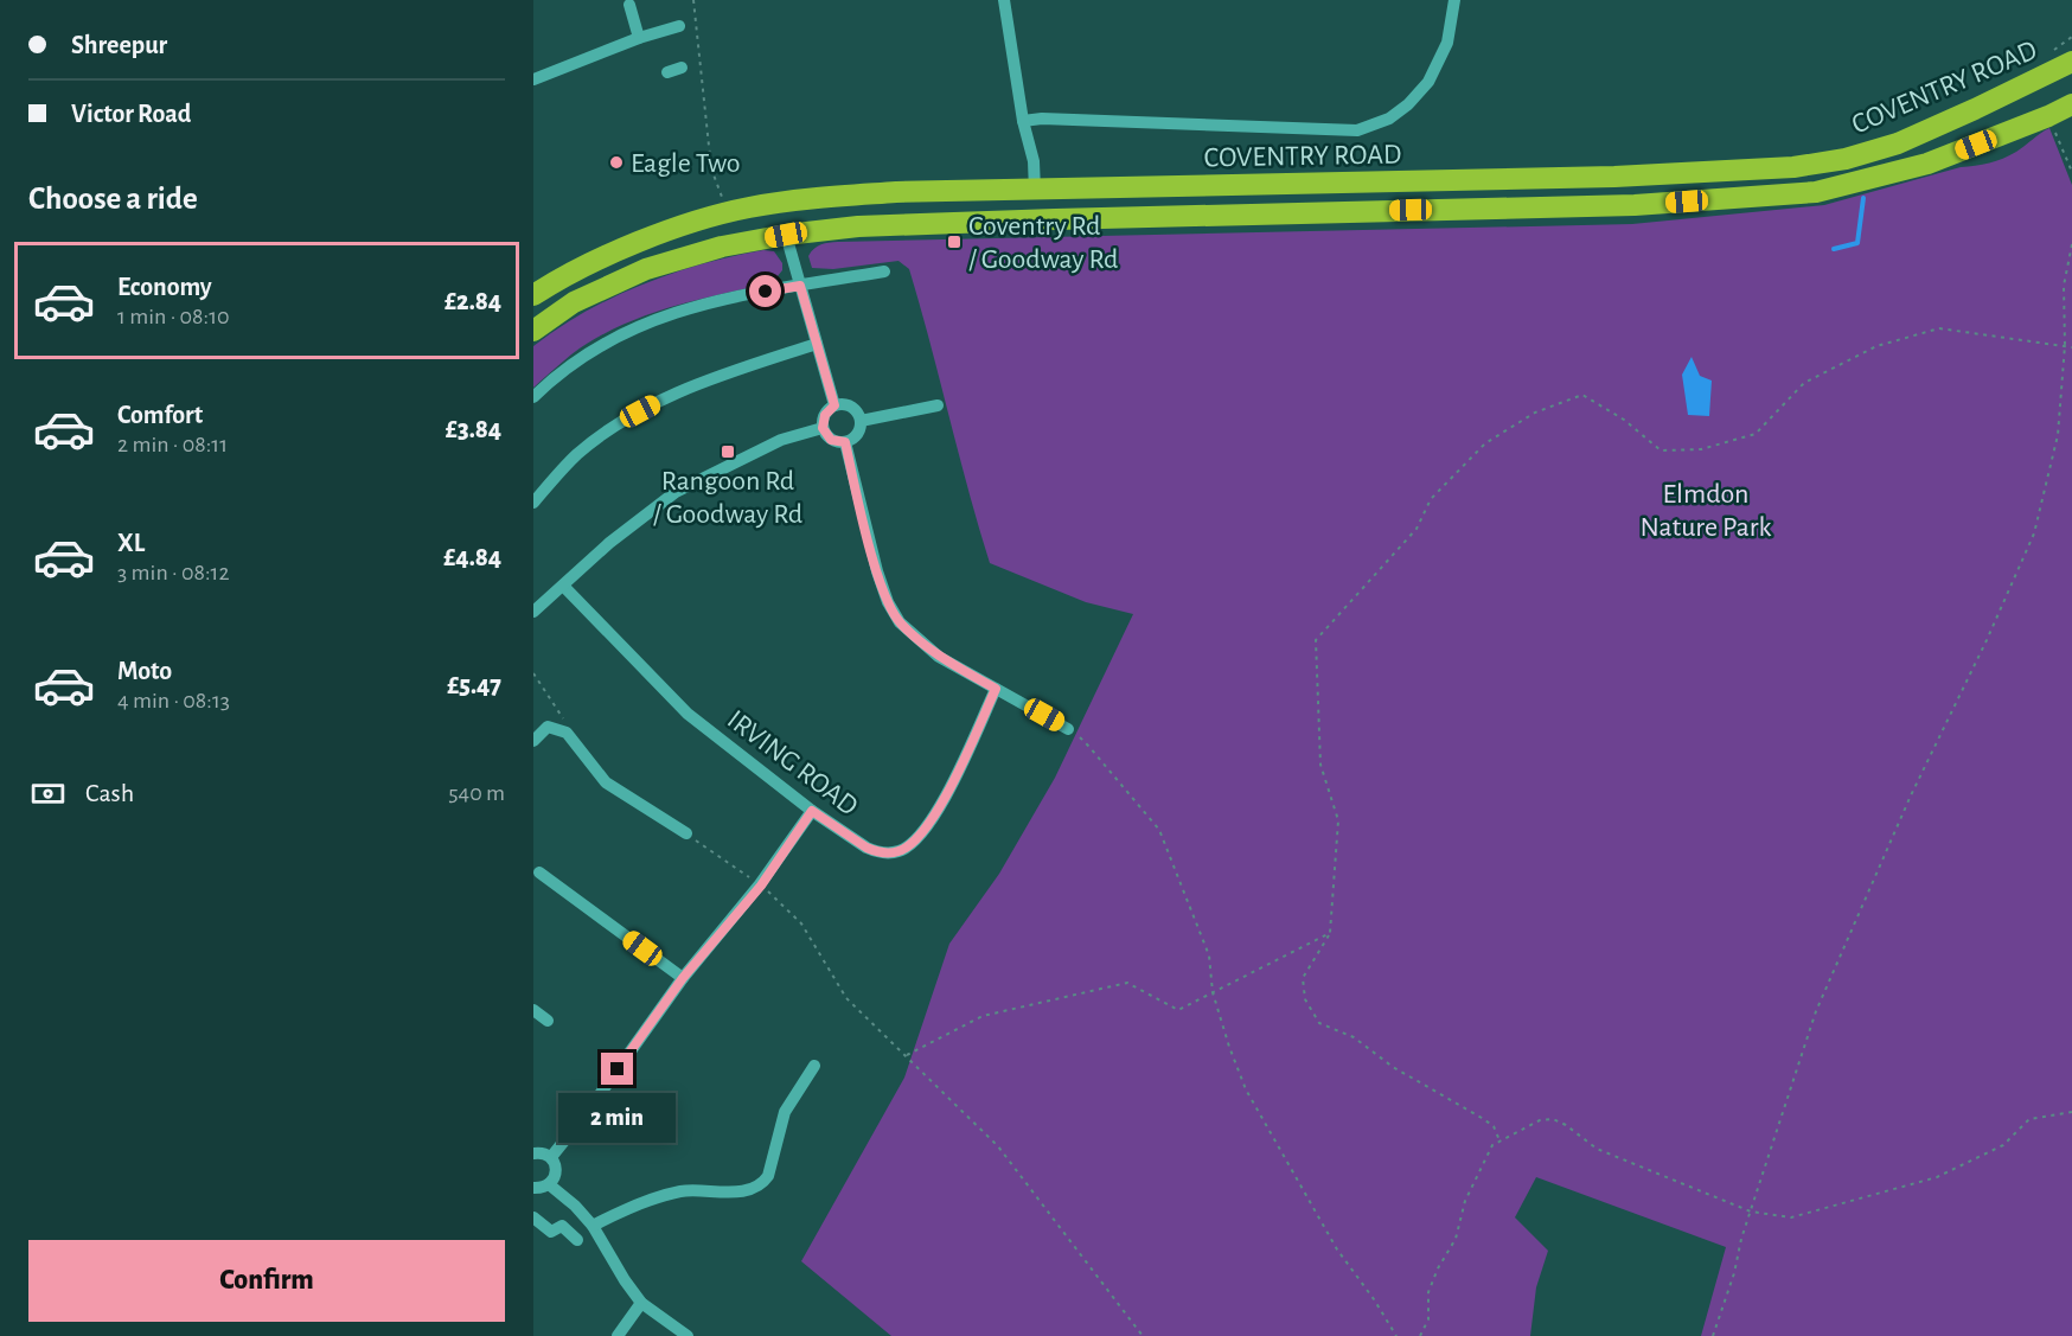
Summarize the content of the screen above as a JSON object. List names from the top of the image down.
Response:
{
  "streets": {
    "highway": ["COVENTRY ROAD"],
    "street": ["IRVING ROAD"]
  },
  "parks": ["Elmdon Nature Park"],
  "places": {
    "other": ["Eagle Two"],
    "transit": ["Coventry Rd / Goodway Rd", "Rangoon Rd / Goodway Rd"]
  },
  "page": {
    "banner": ["Shreepur", "Victor Road"],
    "heading": "Choose a ride",
    "list": [
      {
        "name": "Economy",
        "note": "1 min · 08:10",
        "value": "£2.84"
      },
      {
        "name": "Comfort",
        "note": "2 min · 08:11",
        "value": "£3.84"
      },
      {
        "name": "XL",
        "note": "3 min · 08:12",
        "value": "£4.84"
      },
      {
        "name": "Moto",
        "note": "4 min · 08:13",
        "value": "£5.47"
      }
    ],
    "pay": ["Cash", "540 m"],
    "bubble": "2 min",
    "buttons": "Confirm"
  }
}
